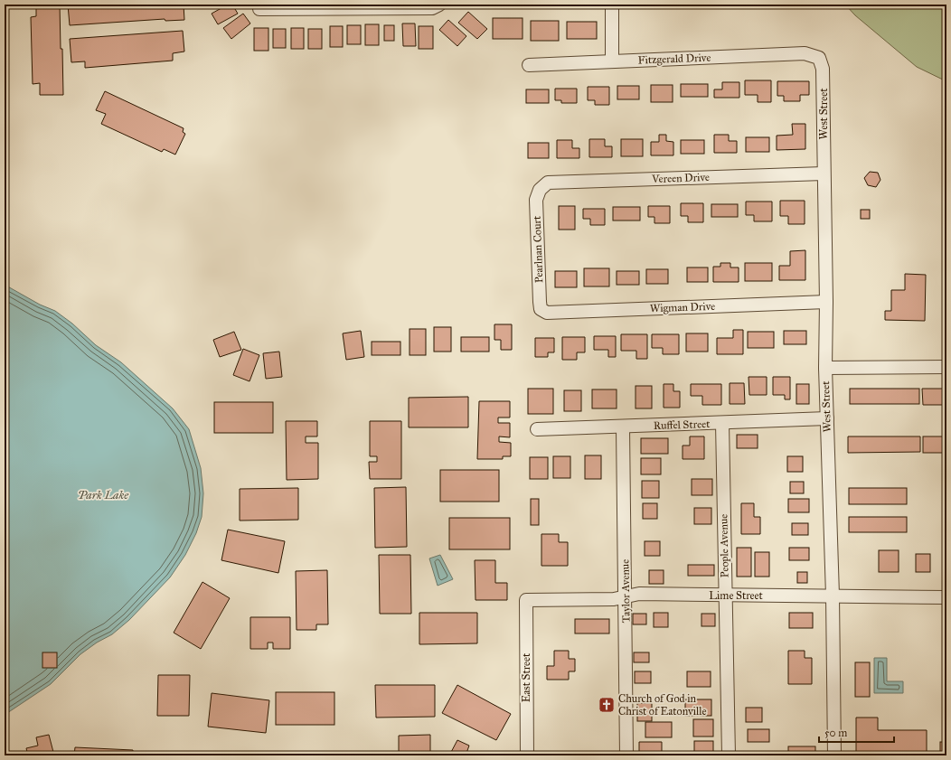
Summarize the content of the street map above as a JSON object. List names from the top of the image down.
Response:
{
  "streets": {
    "street": [
      "Fitzgerald Drive",
      "West Street",
      "Vereen Drive",
      "Pearlnan Court",
      "Wigman Drive",
      "Ruffel Street",
      "People Avenue",
      "Taylor Avenue",
      "Lime Street",
      "East Street"
    ]
  },
  "crossings": [
    ["Fitzgerald Drive", "West Street"],
    ["West Street", "Vereen Drive"],
    ["West Street", "Wigman Drive"],
    ["West Street", "Ruffel Street"],
    ["West Street", "Lime Street"],
    ["Vereen Drive", "Pearlnan Court"],
    ["Pearlnan Court", "Wigman Drive"],
    ["Ruffel Street", "People Avenue"],
    ["Ruffel Street", "Taylor Avenue"],
    ["People Avenue", "Lime Street"],
    ["Taylor Avenue", "Lime Street"],
    ["Lime Street", "East Street"]
  ],
  "water": ["Park Lake"],
  "places": {
    "church": ["Church of God in Christ of Eatonville"]
  },
  "scale_bar": "50 m"
}
